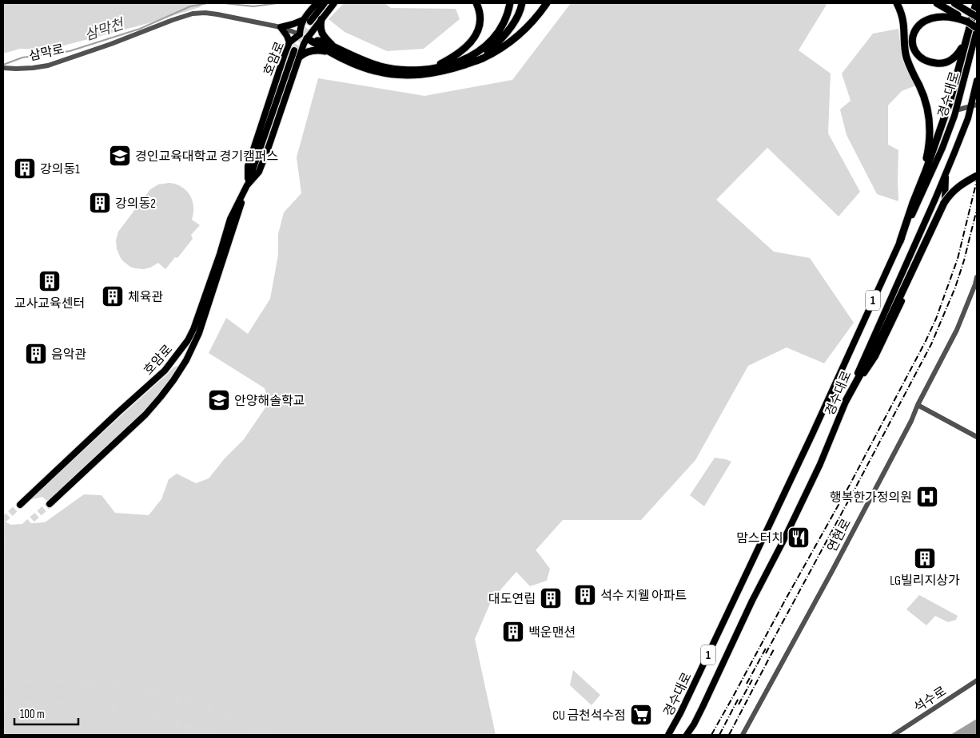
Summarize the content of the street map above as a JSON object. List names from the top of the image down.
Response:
{
  "streets": {
    "main road": [
      "삼막로",
      "호암로",
      "경수대로",
      "1"
    ],
    "street": ["연현로", "석수로"]
  },
  "crossings": [
    ["삼막로", "호암로"]
  ],
  "water": ["삼막천"],
  "places": {
    "school or university": ["경인교육대학교 경기캠퍼스", "안양해솔학교"],
    "building": [
      "강의동1",
      "강의동2",
      "교사교육센터",
      "체육관",
      "음악관",
      "LG빌리지상가",
      "석수 지웰 아파트",
      "대도연립",
      "백운맨션"
    ],
    "hospital": ["행복한가정의원"],
    "restaurant": ["맘스터치"],
    "supermarket": ["CU 금천석수점"]
  },
  "scale_bar": "100 m"
}
